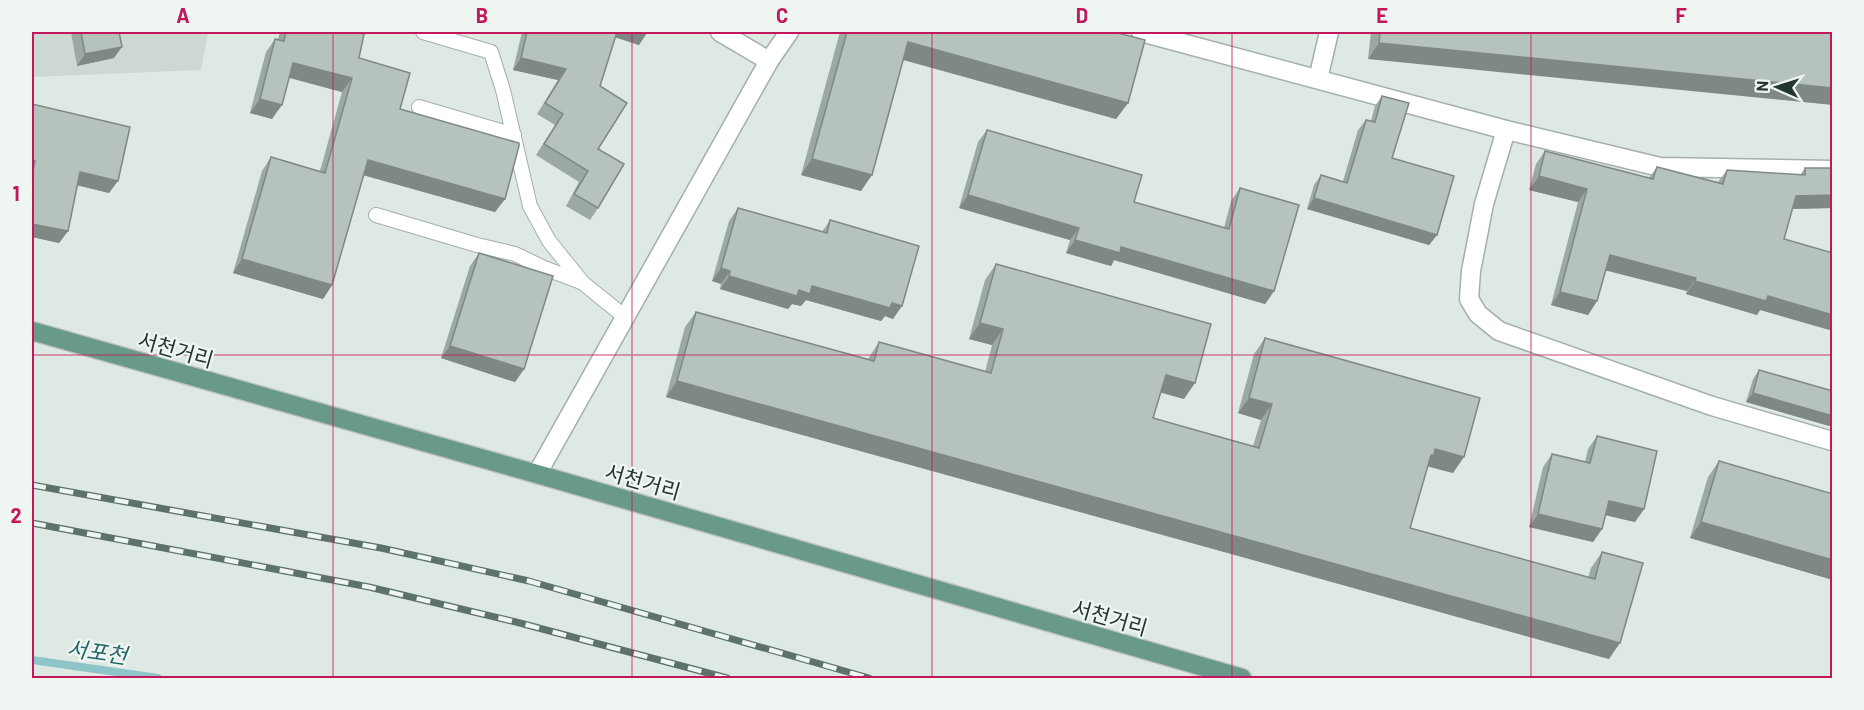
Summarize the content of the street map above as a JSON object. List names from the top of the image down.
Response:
{
  "streets": {
    "main road": ["서천거리"]
  },
  "water": ["서포천"],
  "north": "left",
  "grid": {
    "columns": [
      "A",
      "B",
      "C",
      "D",
      "E",
      "F"
    ],
    "rows": ["1", "2"]
  }
}
